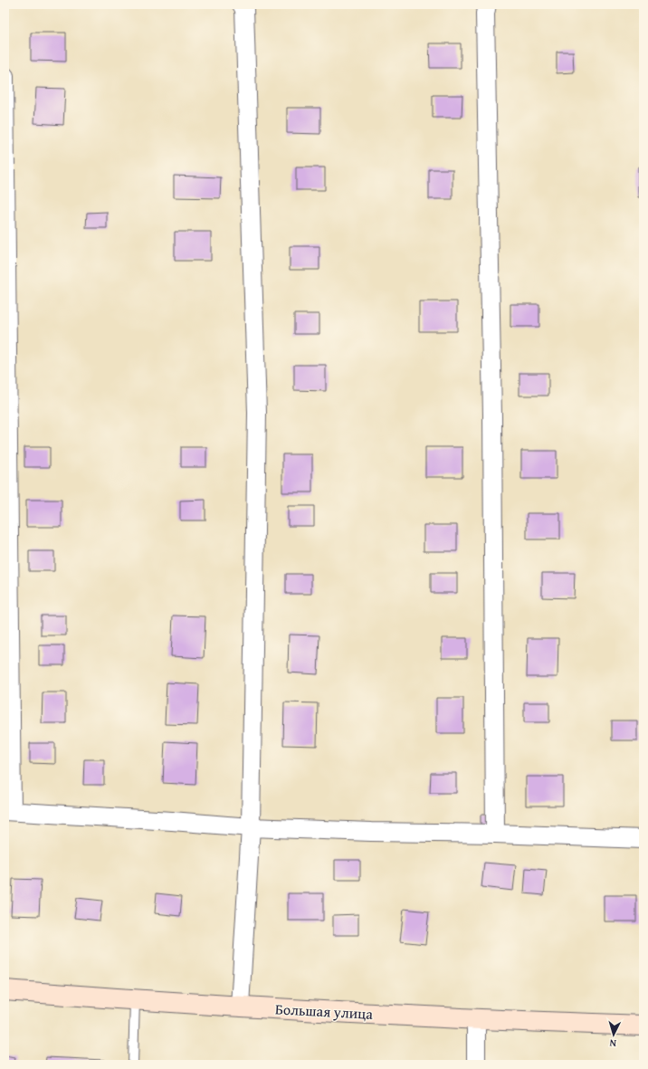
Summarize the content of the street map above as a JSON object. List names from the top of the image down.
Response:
{
  "streets": {
    "street": ["Большая улица"]
  },
  "north": "bottom"
}
